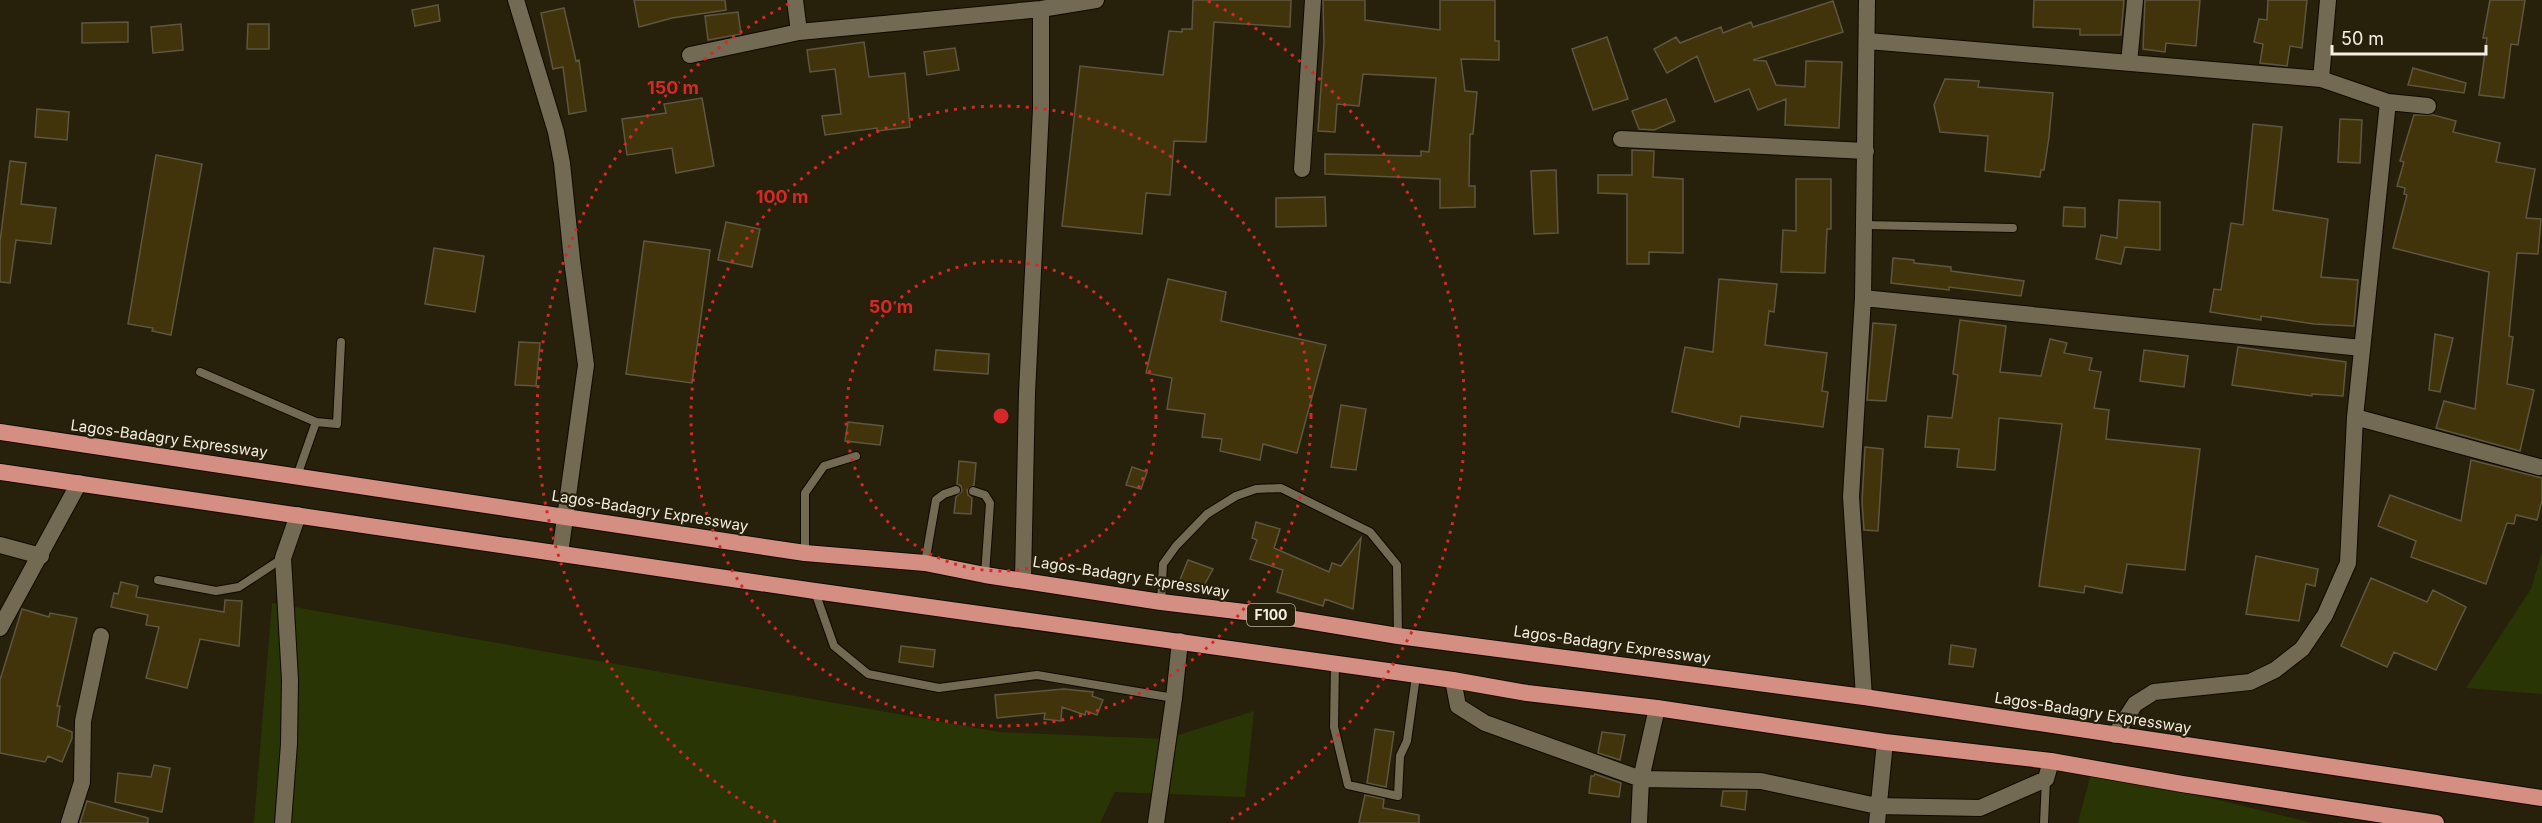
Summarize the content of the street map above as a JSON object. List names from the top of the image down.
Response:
{
  "streets": {
    "highway": ["Lagos-Badagry Expressway", "F100"]
  },
  "scale_bar": "50 m",
  "rings": ["150 m", "100 m", "50 m"]
}
